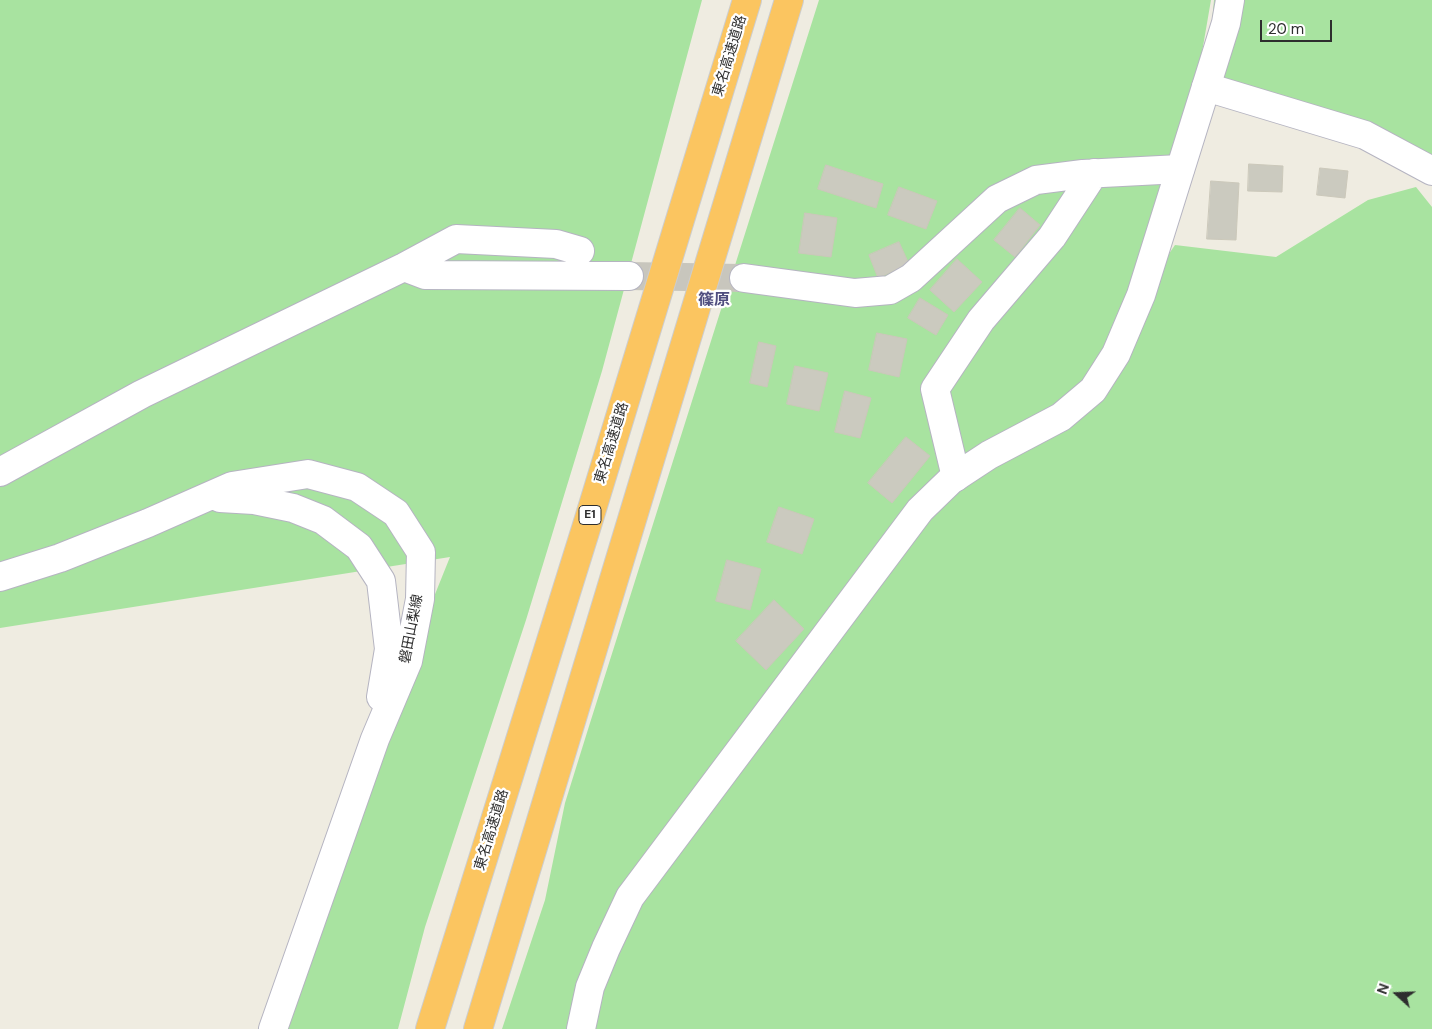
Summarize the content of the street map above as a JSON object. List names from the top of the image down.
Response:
{
  "streets": {
    "highway": ["東名高速道路", "E1"],
    "street": ["磐田山梨線"]
  },
  "districts": ["篠原"],
  "scale_bar": "20 m",
  "north": "left"
}
